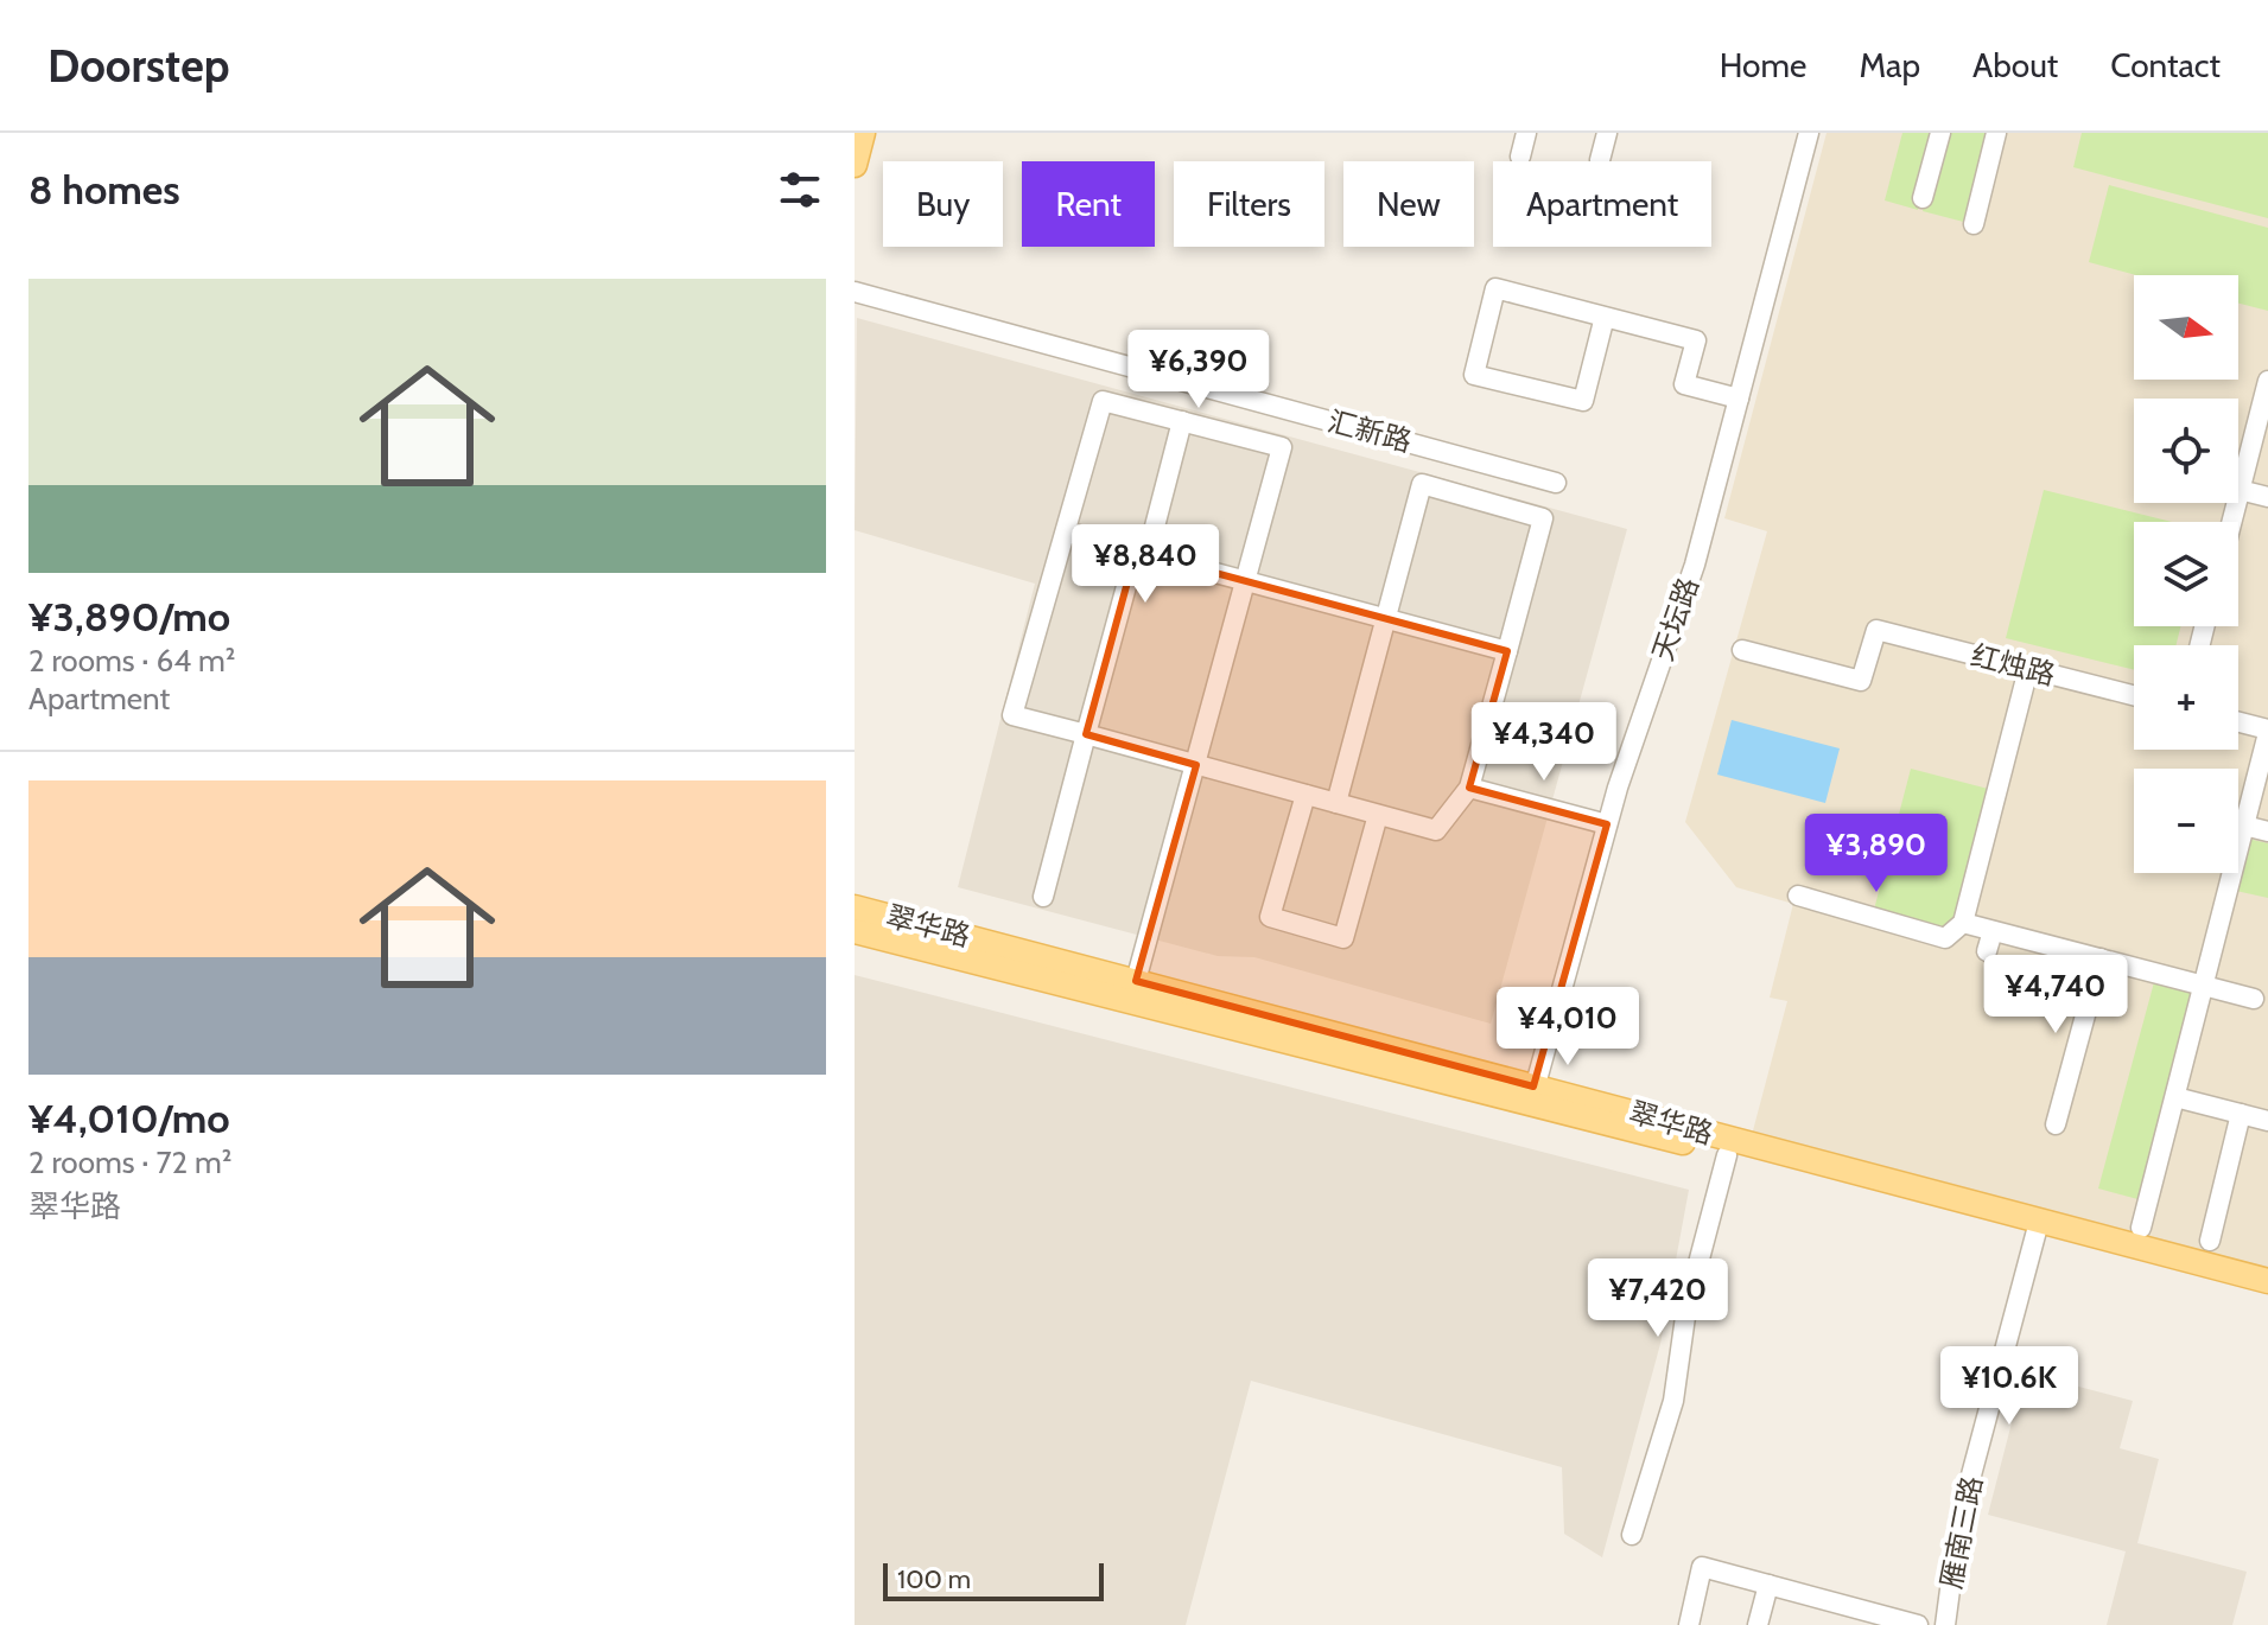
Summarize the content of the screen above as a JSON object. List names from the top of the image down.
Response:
{
  "streets": {
    "main road": ["翠华路"],
    "street": [
      "汇新路",
      "天坛路",
      "红烛路",
      "雁南三路"
    ]
  },
  "crossings": [
    ["天坛路", "翠华路"],
    ["翠华路", "雁南三路"]
  ],
  "scale_bar": "100 m",
  "north": "right",
  "page": {
    "header": "Doorstep",
    "nav": [
      "Home",
      "Map",
      "About",
      "Contact"
    ],
    "heading": "8 homes",
    "chip": [
      "Buy",
      "Rent",
      "Filters",
      "New",
      "Apartment"
    ],
    "list": [
      {
        "name": "¥3,890/mo",
        "note": "2 rooms · 64 m² · Apartment"
      },
      {
        "name": "¥4,010/mo",
        "note": "2 rooms · 72 m² · 翠华路"
      }
    ],
    "map_buttons": ["+", "−"],
    "price": [
      "¥6,390",
      "¥8,840",
      "¥4,340",
      "¥3,890",
      "¥4,740",
      "¥4,010",
      "¥7,420",
      "¥10.6K"
    ],
    "scale": "100 m"
  }
}
